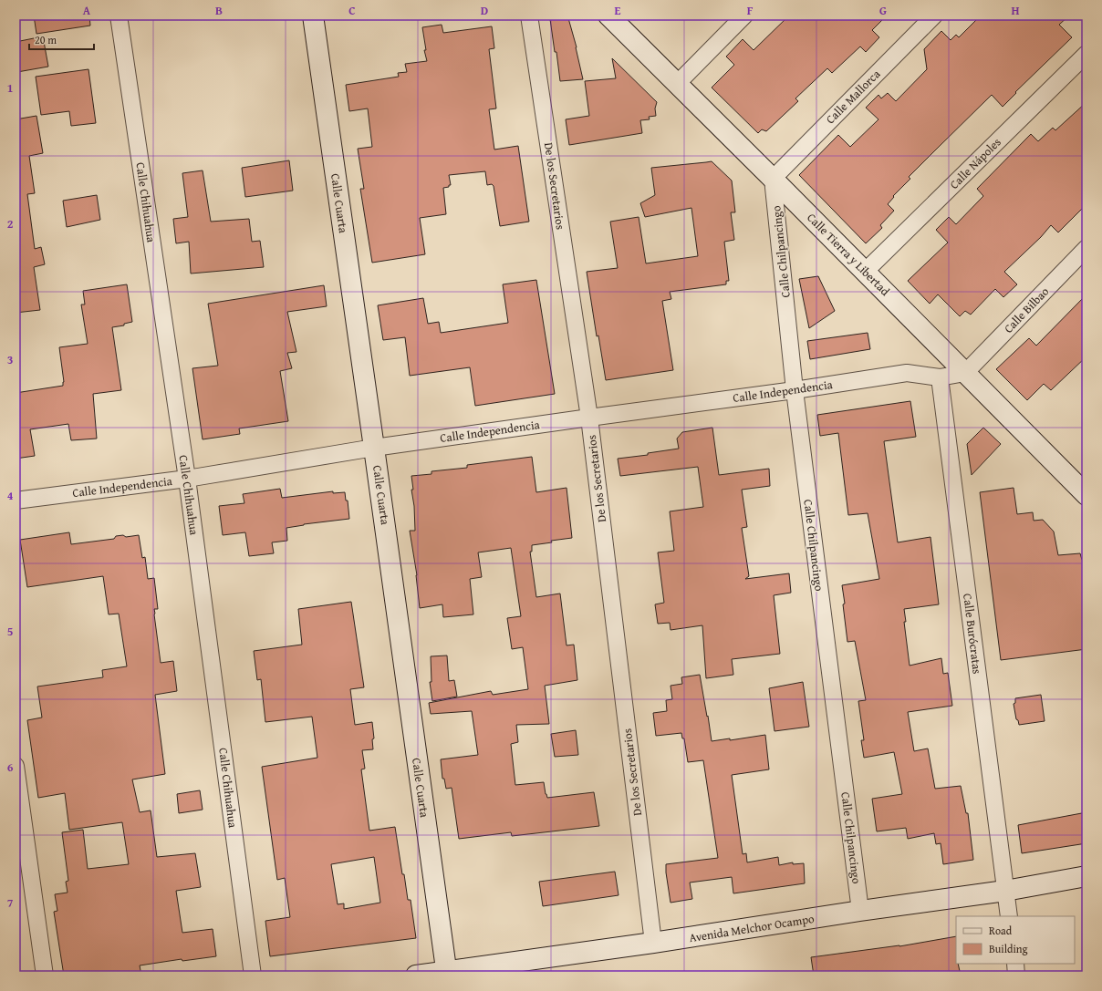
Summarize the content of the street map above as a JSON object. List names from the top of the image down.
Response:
{
  "streets": {
    "street": [
      "Calle Mallorca",
      "Calle Nápoles",
      "De los Secretarios",
      "Calle Chihuahua",
      "Calle Cuarta",
      "Calle Chilpancingo",
      "Calle Tierra y Libertad",
      "Calle Bilbao",
      "Calle Independencia",
      "Calle Burócratas",
      "Avenida Melchor Ocampo"
    ]
  },
  "crossings": [
    ["Calle Mallorca", "Calle Chilpancingo"],
    ["Calle Mallorca", "Calle Tierra y Libertad"],
    ["Calle Nápoles", "Calle Tierra y Libertad"],
    ["De los Secretarios", "Calle Independencia"],
    ["De los Secretarios", "Avenida Melchor Ocampo"],
    ["Calle Chihuahua", "Calle Independencia"],
    ["Calle Cuarta", "Calle Independencia"],
    ["Calle Cuarta", "Avenida Melchor Ocampo"],
    ["Calle Chilpancingo", "Calle Tierra y Libertad"],
    ["Calle Chilpancingo", "Calle Independencia"],
    ["Calle Chilpancingo", "Avenida Melchor Ocampo"],
    ["Calle Tierra y Libertad", "Calle Bilbao"],
    ["Calle Tierra y Libertad", "Calle Independencia"],
    ["Calle Bilbao", "Calle Independencia"],
    ["Calle Independencia", "Calle Burócratas"],
    ["Calle Burócratas", "Avenida Melchor Ocampo"]
  ],
  "legend": ["Road", "Building"],
  "scale_bar": "20 m",
  "grid": {
    "columns": [
      "A",
      "B",
      "C",
      "D",
      "E",
      "F",
      "G",
      "H"
    ],
    "rows": [
      "1",
      "2",
      "3",
      "4",
      "5",
      "6",
      "7"
    ]
  }
}
